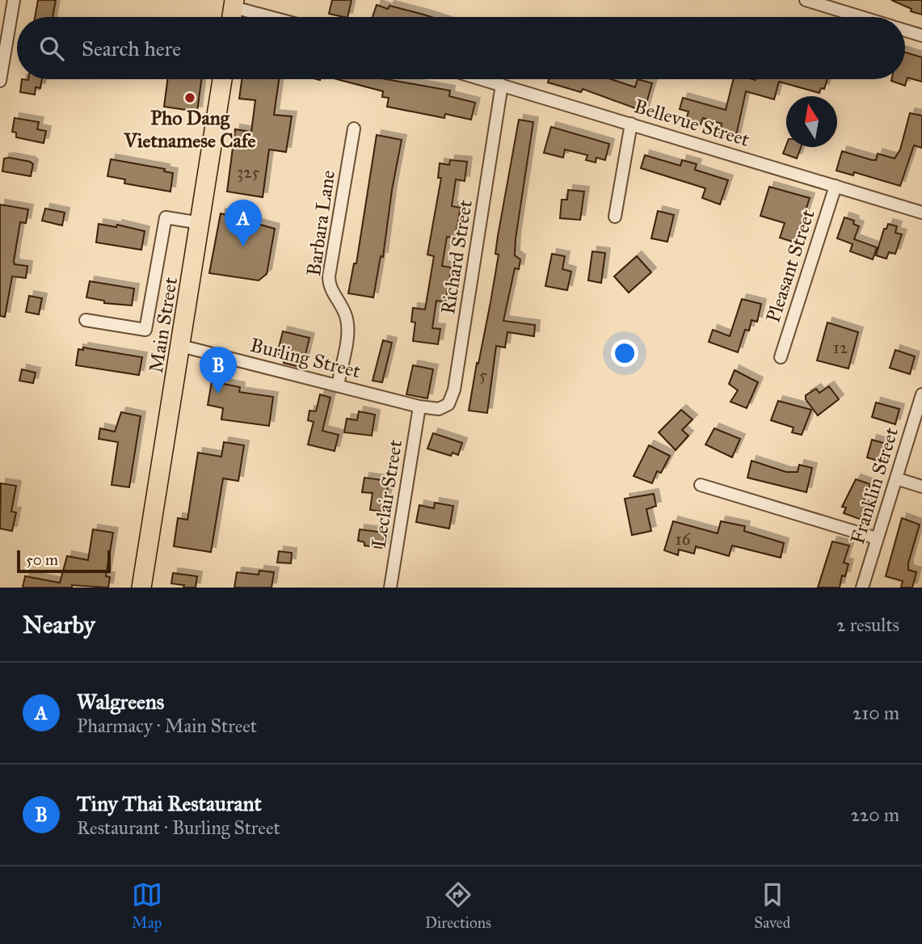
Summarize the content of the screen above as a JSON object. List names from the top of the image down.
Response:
{
  "streets": {
    "main road": ["Main Street"],
    "street": [
      "Bellevue Street",
      "Barbara Lane",
      "Richard Street",
      "Pleasant Street",
      "Burling Street",
      "Franklin Street",
      "Leclair Street"
    ]
  },
  "crossings": [
    ["Bellevue Street", "Richard Street"],
    ["Bellevue Street", "Pleasant Street"],
    ["Barbara Lane", "Burling Street"],
    ["Richard Street", "Burling Street"],
    ["Richard Street", "Leclair Street"],
    ["Main Street", "Burling Street"],
    ["Burling Street", "Leclair Street"]
  ],
  "places": ["Pho Dang Vietnamese Cafe"],
  "house_numbers": [
    "325",
    "12",
    "5",
    "16"
  ],
  "scale_bar": "50 m",
  "north": "top",
  "page": {
    "search": "Search here",
    "pins": ["A", "B"],
    "scale": "50 m",
    "heading": ["Nearby", "2 results"],
    "list": [
      {
        "mark": "A",
        "name": "Walgreens",
        "note": "Pharmacy · Main Street",
        "value": "210 m"
      },
      {
        "mark": "B",
        "name": "Tiny Thai Restaurant",
        "note": "Restaurant · Burling Street",
        "value": "220 m"
      }
    ],
    "nav": ["Map", "Directions", "Saved"]
  }
}
